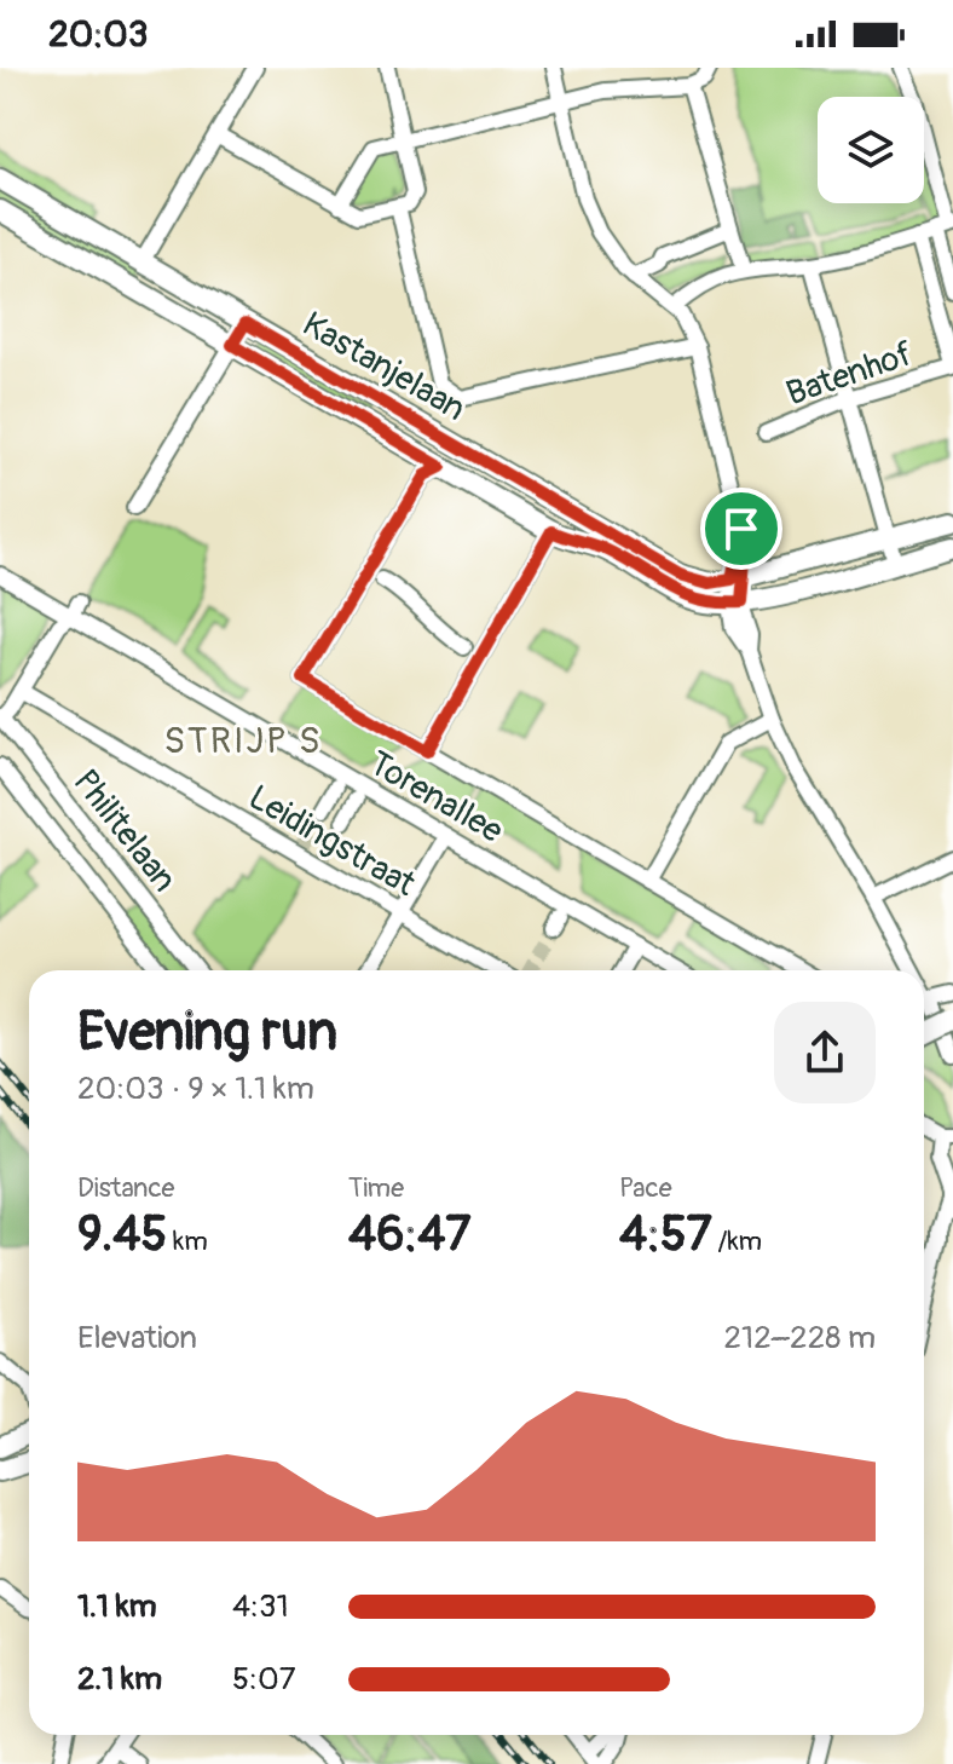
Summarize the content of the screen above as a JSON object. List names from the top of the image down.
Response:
{
  "streets": {
    "main road": ["Kastanjelaan"],
    "street": [
      "Batenhof",
      "Torenallee",
      "Philitelaan",
      "Leidingstraat"
    ]
  },
  "districts": ["STRIJP S"],
  "page": {
    "status": "20:03",
    "heading": ["Evening run", "20:03 · 9 × 1.1 km"],
    "stats": [
      ["Distance", "9.45 km"],
      ["Time", "46:47"],
      ["Pace", "4:57 /km"]
    ],
    "chart": ["Elevation", "212–228 m"],
    "list": [
      {
        "name": "1.1 km",
        "note": "4:31"
      },
      {
        "name": "2.1 km",
        "note": "5:07"
      }
    ]
  }
}
